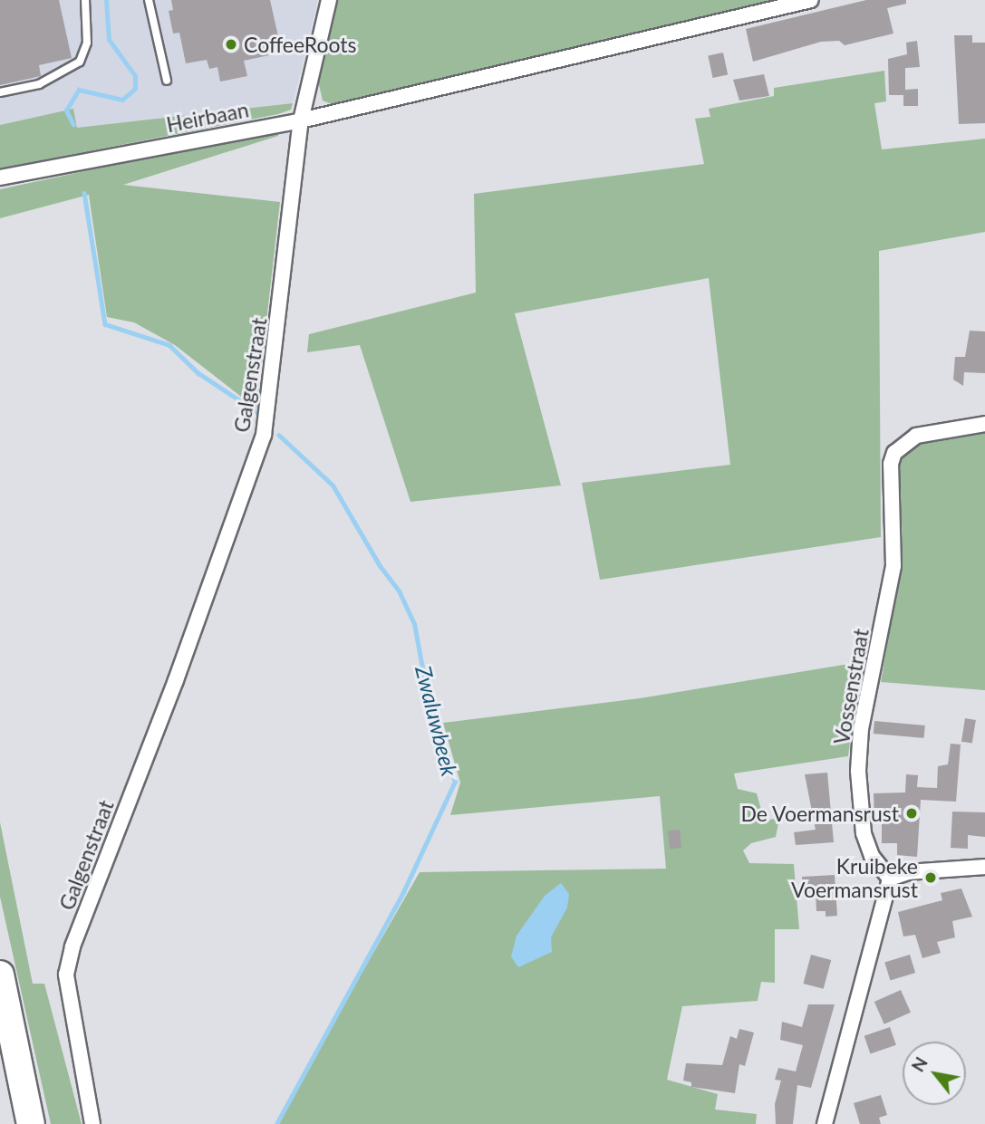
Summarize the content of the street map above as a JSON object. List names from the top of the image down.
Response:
{
  "streets": {
    "street": ["Heirbaan", "Galgenstraat", "Vossenstraat"]
  },
  "crossings": [
    ["Heirbaan", "Galgenstraat"]
  ],
  "water": ["Zwaluwbeek"],
  "places": ["CoffeeRoots", "De Voermansrust", "Kruibeke Voermansrust"],
  "north": "top left"
}
